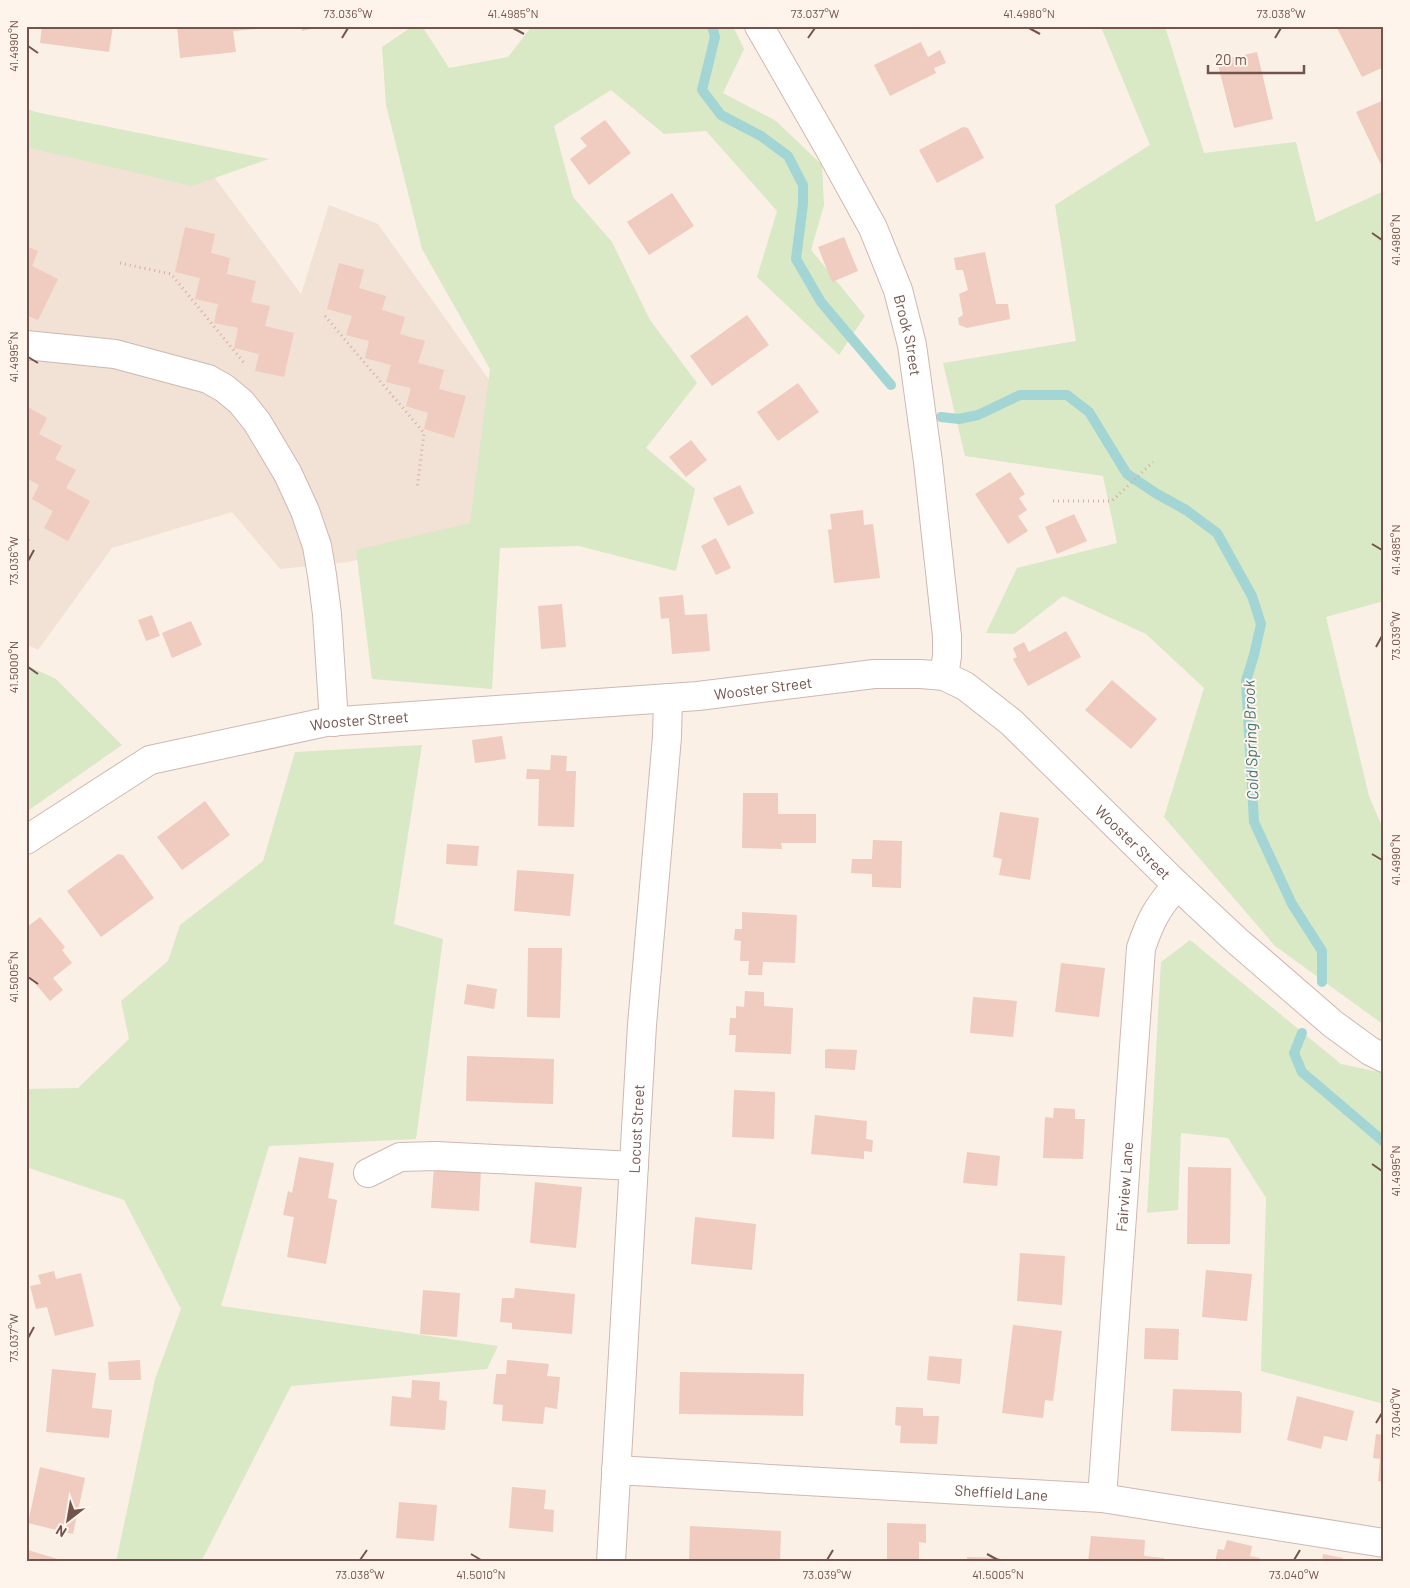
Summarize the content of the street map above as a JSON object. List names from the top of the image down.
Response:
{
  "streets": {
    "street": [
      "Brook Street",
      "Wooster Street",
      "Locust Street",
      "Fairview Lane",
      "Sheffield Lane"
    ]
  },
  "crossings": [
    ["Brook Street", "Wooster Street"],
    ["Wooster Street", "Locust Street"],
    ["Wooster Street", "Fairview Lane"],
    ["Locust Street", "Sheffield Lane"],
    ["Fairview Lane", "Sheffield Lane"]
  ],
  "water": ["Cold Spring Brook"],
  "scale_bar": "20 m",
  "north": "bottom left",
  "coordinates": [
    "73.036°W",
    "41.4985°N",
    "73.037°W",
    "41.4980°N",
    "73.038°W",
    "41.4990°N",
    "41.4995°N",
    "73.039°W",
    "41.5000°N",
    "41.5005°N",
    "73.040°W",
    "41.5010°N"
  ]
}
